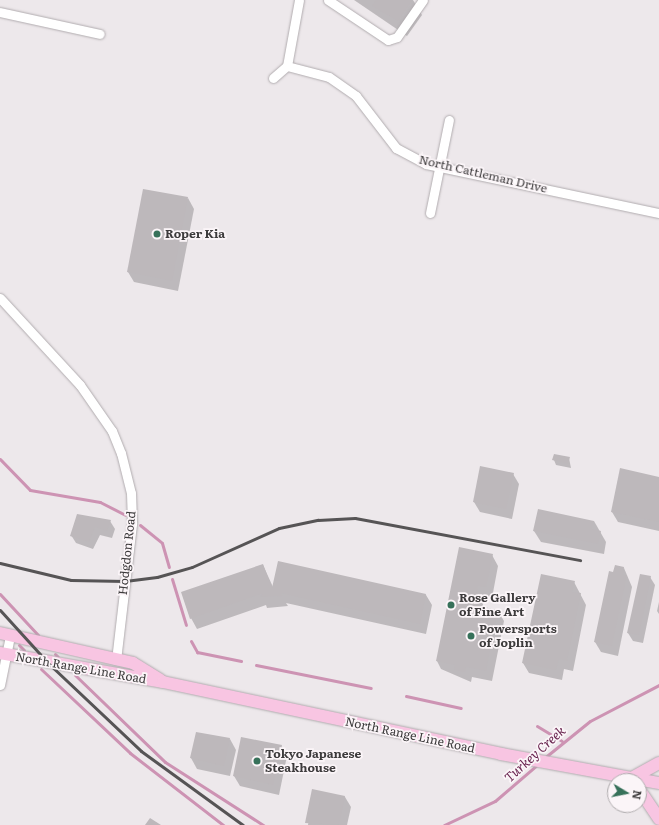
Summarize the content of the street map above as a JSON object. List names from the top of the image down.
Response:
{
  "streets": {
    "main road": ["North Range Line Road"],
    "street": ["North Cattleman Drive", "Hodgdon Road"]
  },
  "crossings": [
    ["Hodgdon Road", "North Range Line Road"]
  ],
  "water": ["Turkey Creek"],
  "places": [
    "Roper Kia",
    "Rose Gallery of Fine Art",
    "Powersports of Joplin",
    "Tokyo Japanese Steakhouse"
  ],
  "north": "right"
}
